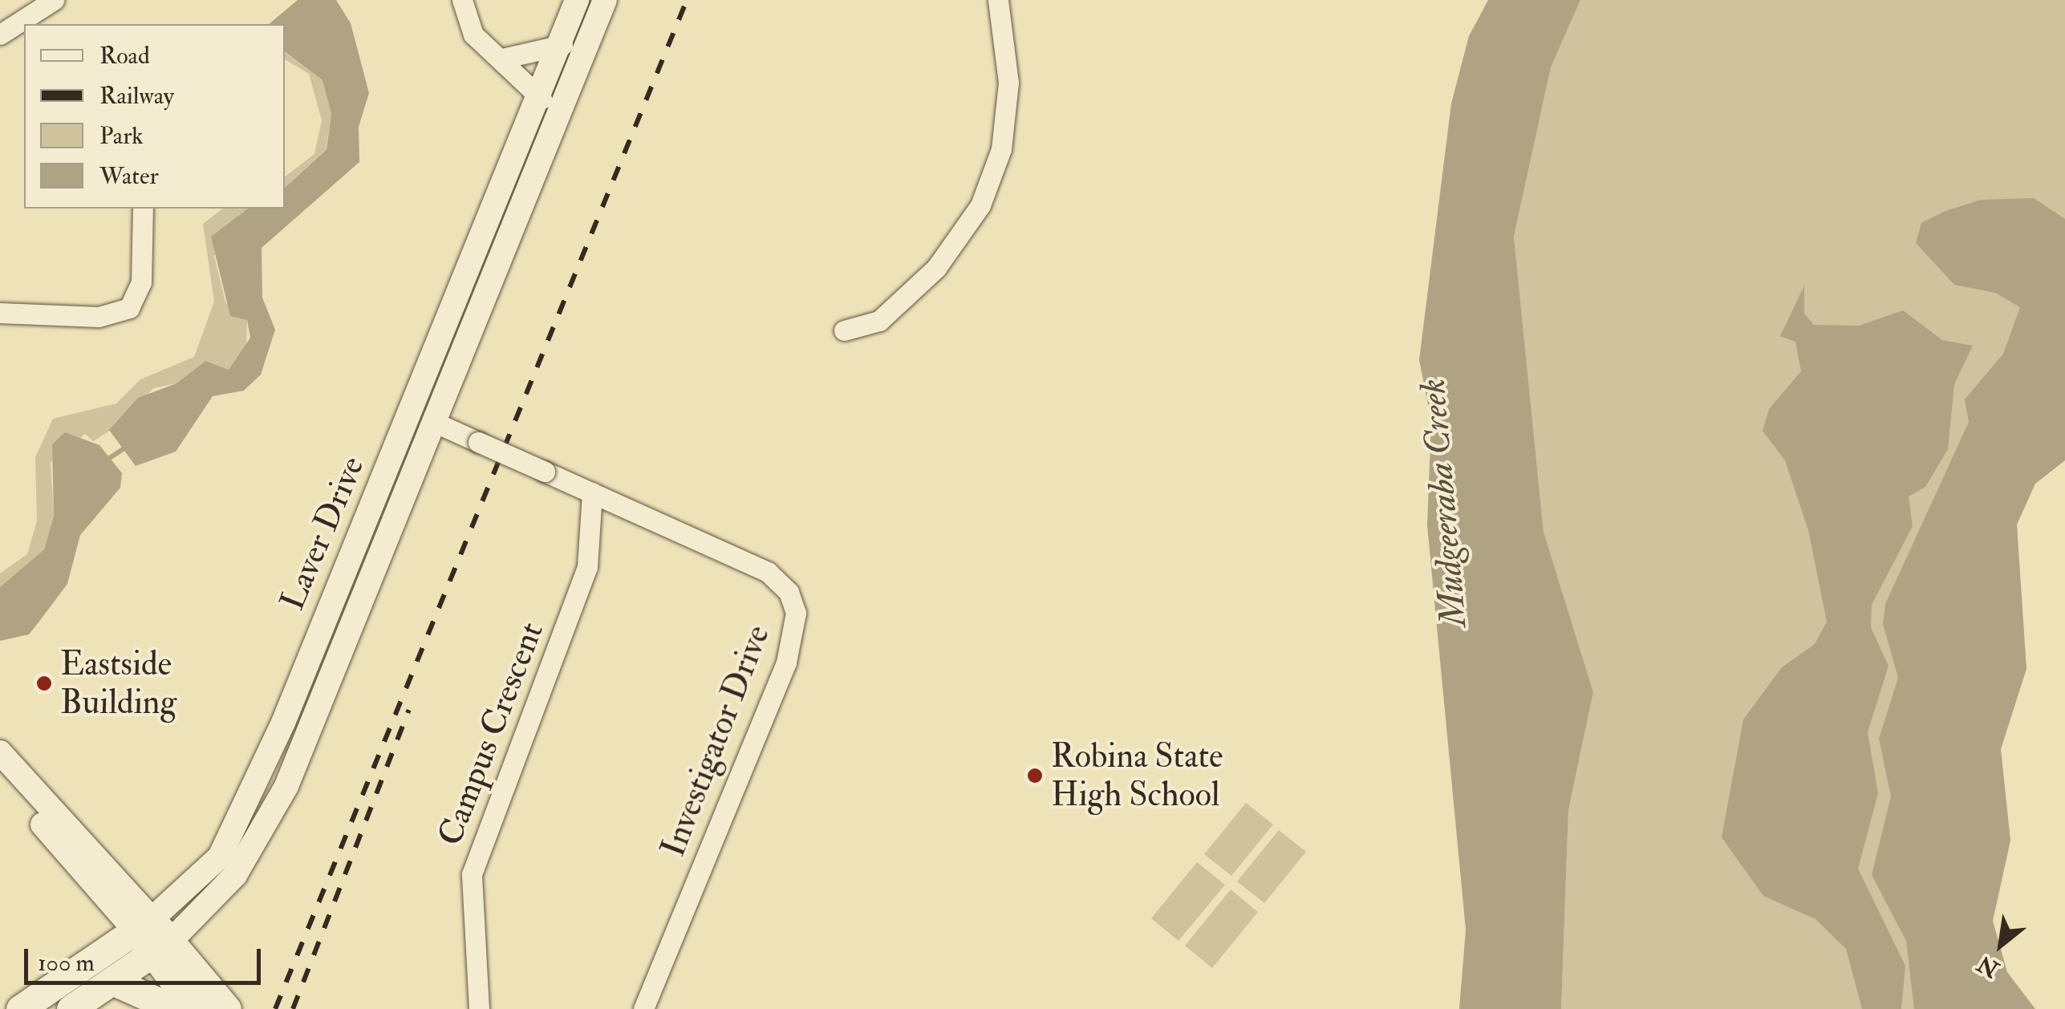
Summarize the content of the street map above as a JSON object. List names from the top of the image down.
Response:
{
  "streets": {
    "main road": ["Laver Drive"],
    "street": ["Campus Crescent", "Investigator Drive"]
  },
  "crossings": [
    ["Laver Drive", "Investigator Drive"],
    ["Campus Crescent", "Investigator Drive"]
  ],
  "water": ["Mudgeeraba Creek"],
  "places": ["Eastside Building", "Robina State High School"],
  "legend": [
    "Road",
    "Railway",
    "Park",
    "Water"
  ],
  "scale_bar": "100 m",
  "north": "bottom left"
}
